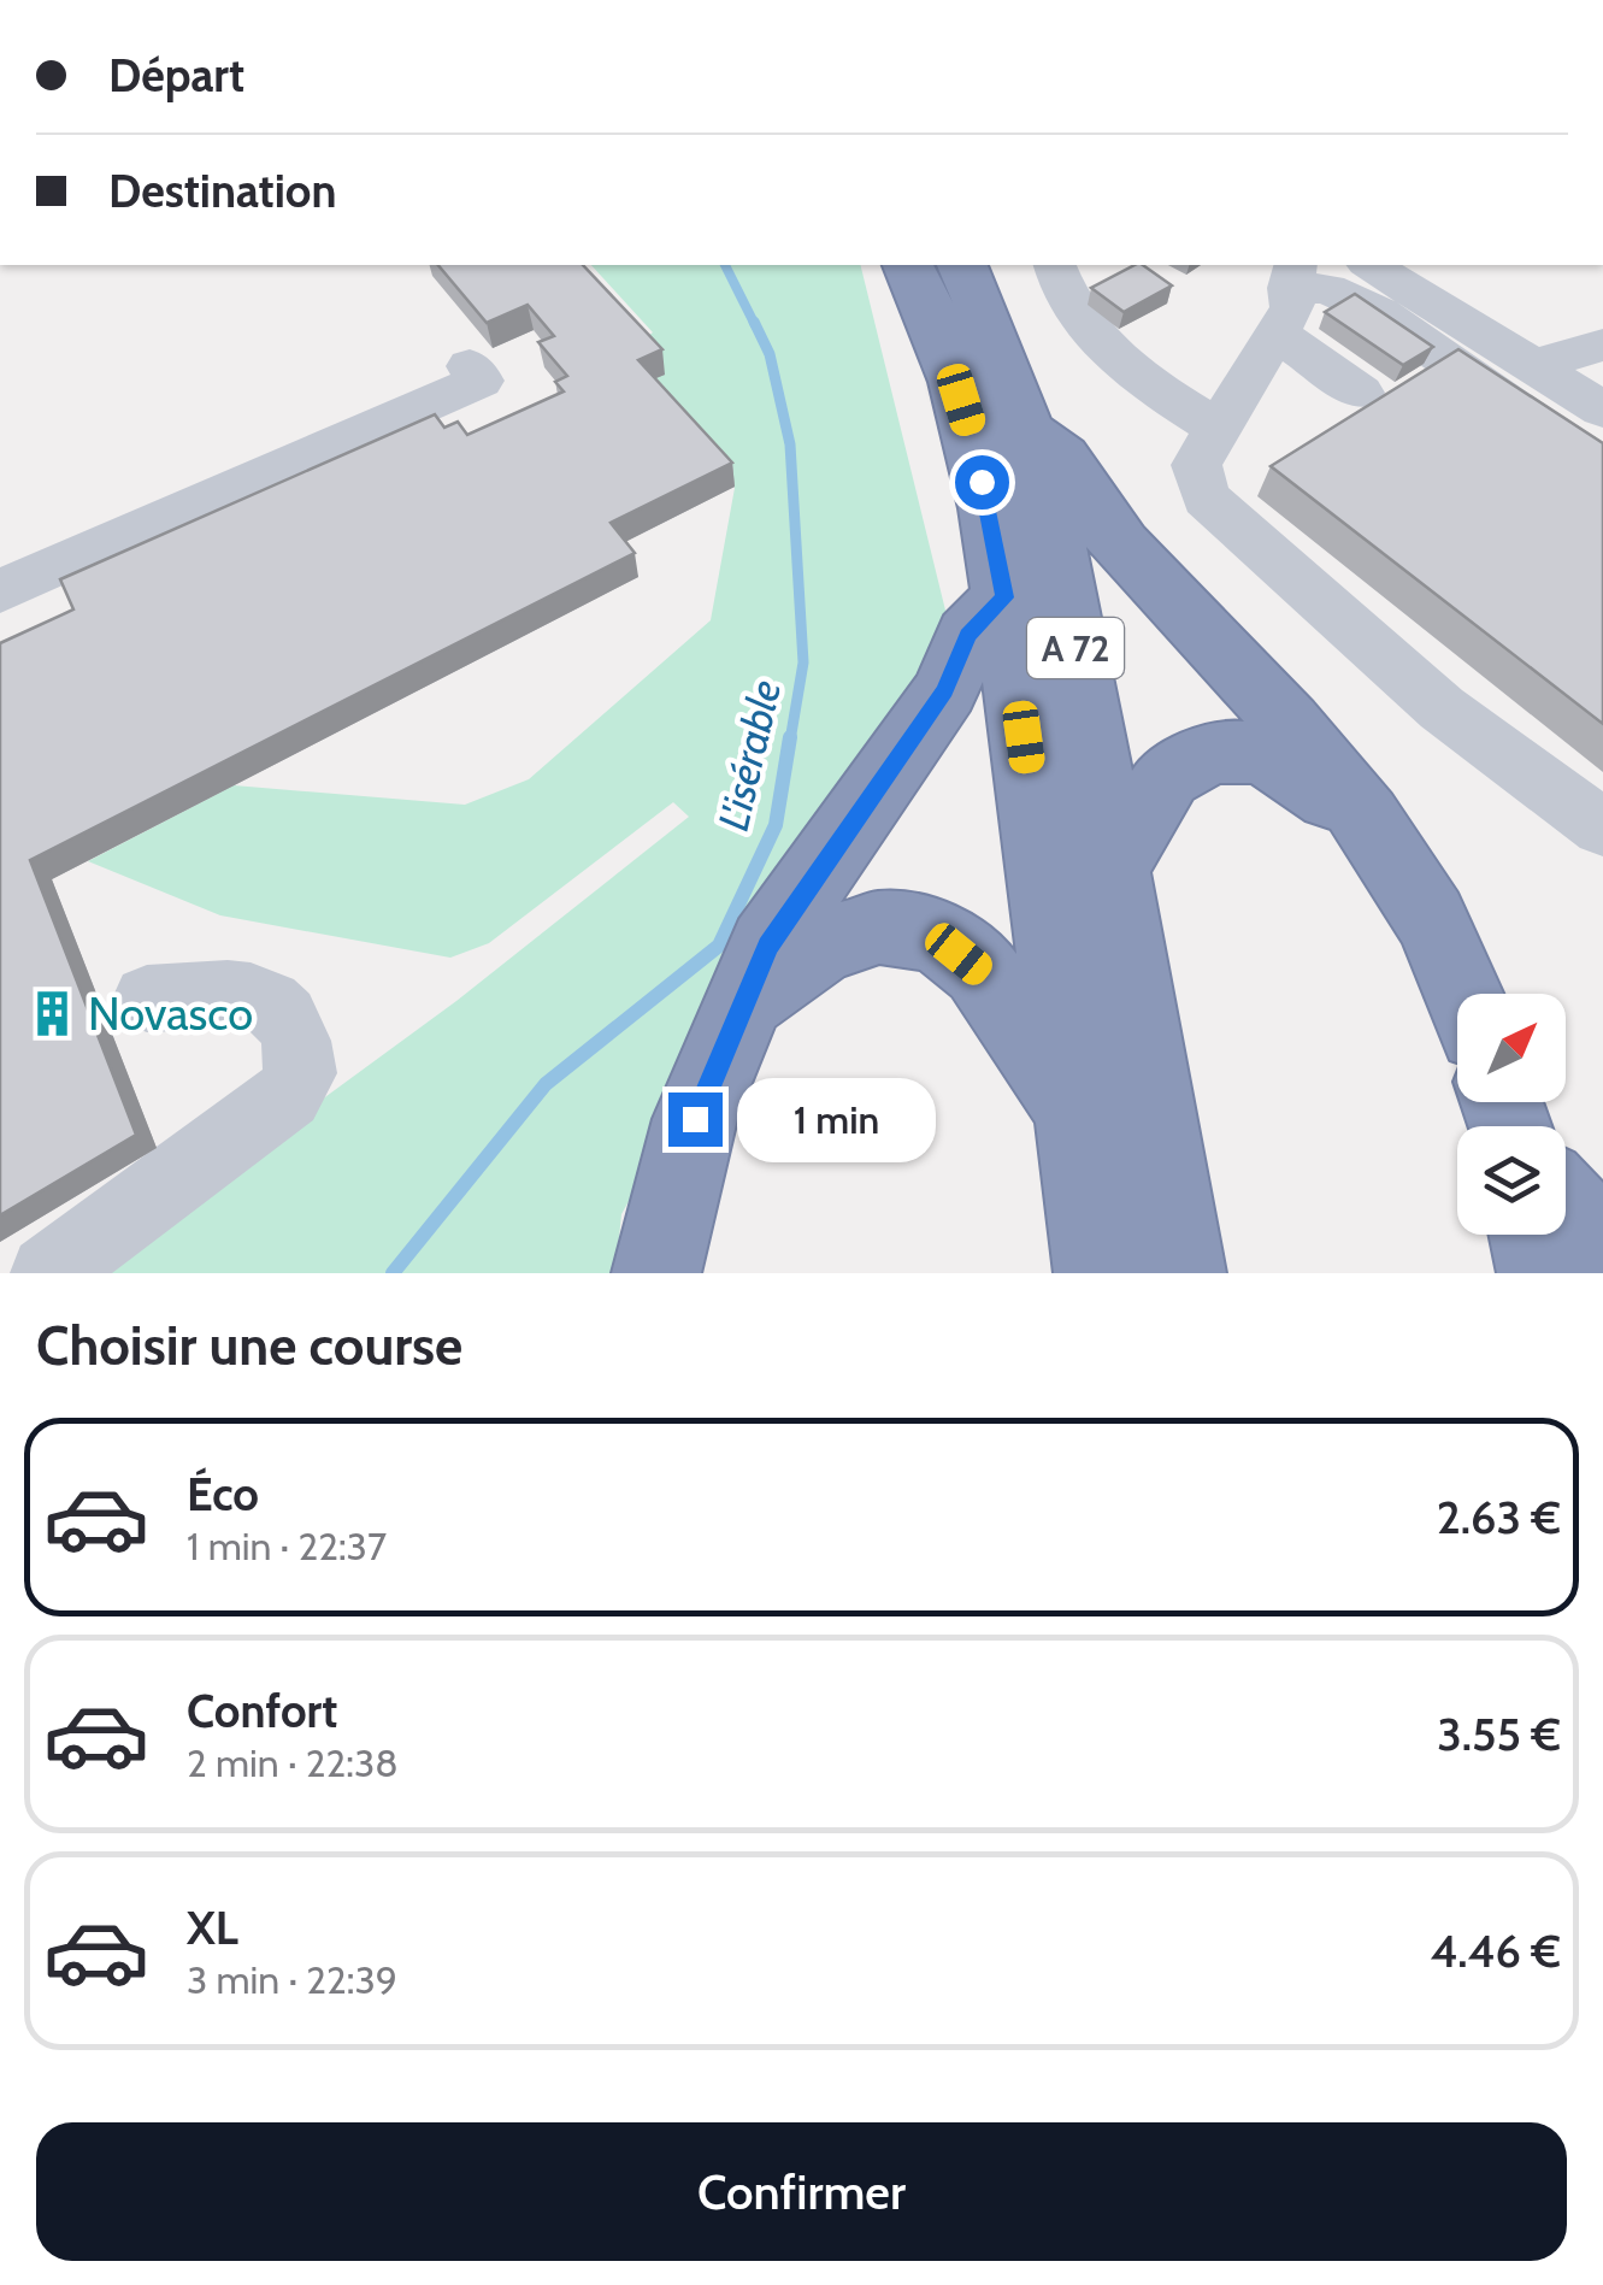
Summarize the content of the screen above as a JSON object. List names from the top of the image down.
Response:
{
  "streets": {
    "highway": ["A 72"]
  },
  "water": ["L'isérable"],
  "places": {
    "building": ["Novasco"]
  },
  "north": "top right",
  "page": {
    "banner": ["Départ", "Destination"],
    "bubble": "1 min",
    "heading": "Choisir une course",
    "list": [
      {
        "name": "Éco",
        "note": "1 min · 22:37",
        "value": "2.63 €"
      },
      {
        "name": "Confort",
        "note": "2 min · 22:38",
        "value": "3.55 €"
      },
      {
        "name": "XL",
        "note": "3 min · 22:39",
        "value": "4.46 €"
      }
    ],
    "buttons": "Confirmer"
  }
}
